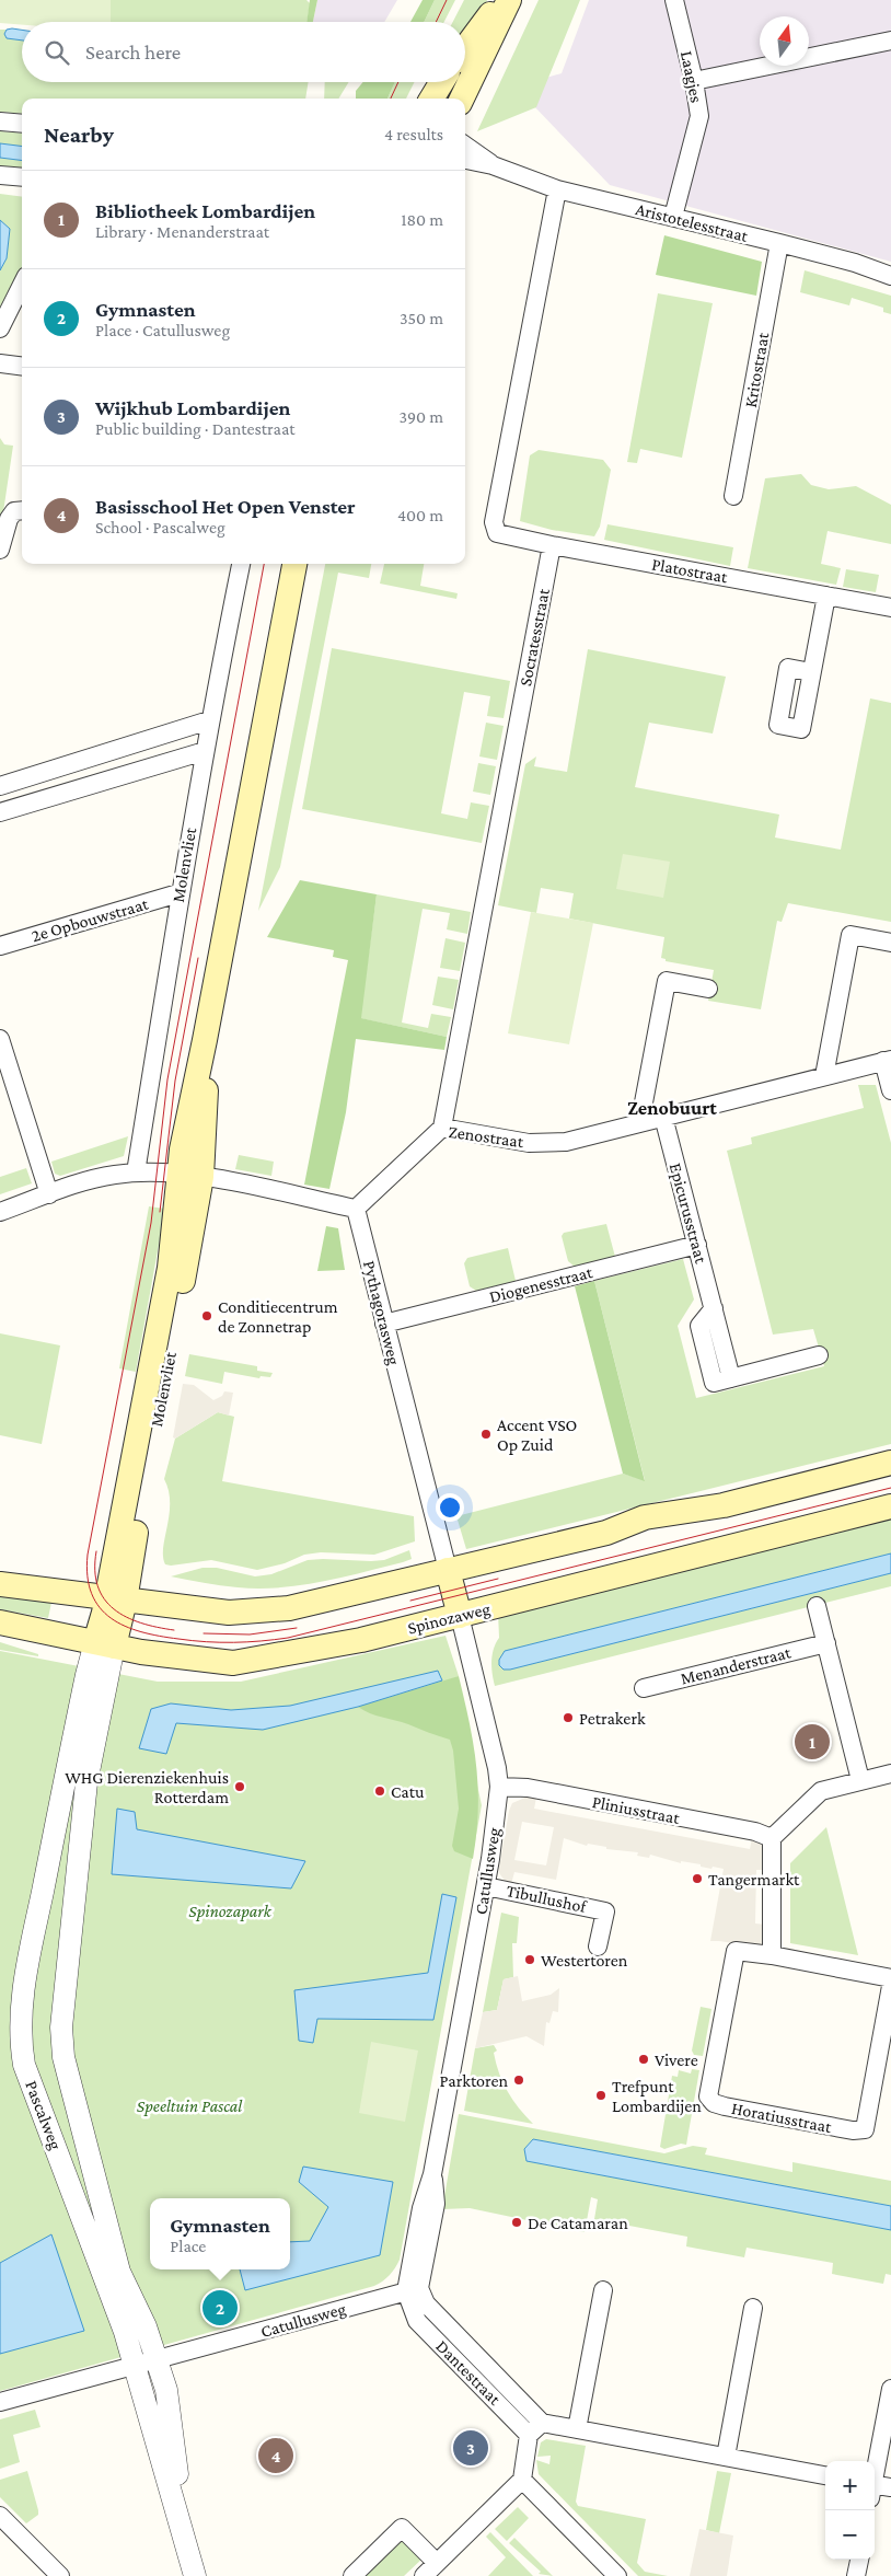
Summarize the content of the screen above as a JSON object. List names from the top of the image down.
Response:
{
  "streets": {
    "main road": ["Molenvliet", "Spinozaweg", "Catullusweg"],
    "street": [
      "Laagjes",
      "Aristotelesstraat",
      "Kritostraat",
      "Platostraat",
      "Socratesstraat",
      "2e Opbouwstraat",
      "Zenostraat",
      "Epicurusstraat",
      "Diogenesstraat",
      "Pythagorasweg",
      "Menanderstraat",
      "Pliniusstraat",
      "Tibullushof",
      "Pascalweg",
      "Horatiusstraat",
      "Dantestraat"
    ]
  },
  "crossings": [
    ["Laagjes", "Aristotelesstraat"],
    ["Aristotelesstraat", "Kritostraat"],
    ["Platostraat", "Socratesstraat"],
    ["Socratesstraat", "Zenostraat"],
    ["Molenvliet", "2e Opbouwstraat"],
    ["Molenvliet", "Spinozaweg"],
    ["Molenvliet", "Pascalweg"],
    ["Zenostraat", "Epicurusstraat"],
    ["Zenostraat", "Pythagorasweg"],
    ["Epicurusstraat", "Diogenesstraat"],
    ["Diogenesstraat", "Pythagorasweg"],
    ["Pythagorasweg", "Catullusweg"],
    ["Spinozaweg", "Catullusweg"],
    ["Spinozaweg", "Pascalweg"],
    ["Pliniusstraat", "Catullusweg"],
    ["Catullusweg", "Tibullushof"],
    ["Catullusweg", "Pascalweg"],
    ["Catullusweg", "Dantestraat"]
  ],
  "districts": ["Zenobuurt"],
  "parks": ["Spinozapark", "Speeltuin Pascal"],
  "places": [
    "Conditiecentrum de Zonnetrap",
    "Accent VSO Op Zuid",
    "Petrakerk",
    "WHG Dierenziekenhuis Rotterdam",
    "Catu",
    "Tangermarkt",
    "Westertoren",
    "Vivere",
    "Parktoren",
    "Trefpunt Lombardijen",
    "De Catamaran"
  ],
  "north": "top",
  "page": {
    "search": "Search here",
    "heading": ["Nearby", "4 results"],
    "list": [
      {
        "mark": "1",
        "name": "Bibliotheek Lombardijen",
        "note": "Library · Menanderstraat",
        "value": "180 m"
      },
      {
        "mark": "2",
        "name": "Gymnasten",
        "note": "Place · Catullusweg",
        "value": "350 m"
      },
      {
        "mark": "3",
        "name": "Wijkhub Lombardijen",
        "note": "Public building · Dantestraat",
        "value": "390 m"
      },
      {
        "mark": "4",
        "name": "Basisschool Het Open Venster",
        "note": "School · Pascalweg",
        "value": "400 m"
      }
    ],
    "pins": [
      "1",
      "2",
      "3",
      "4"
    ],
    "popup": ["Gymnasten", "Place"],
    "map_buttons": ["+", "−"]
  }
}
